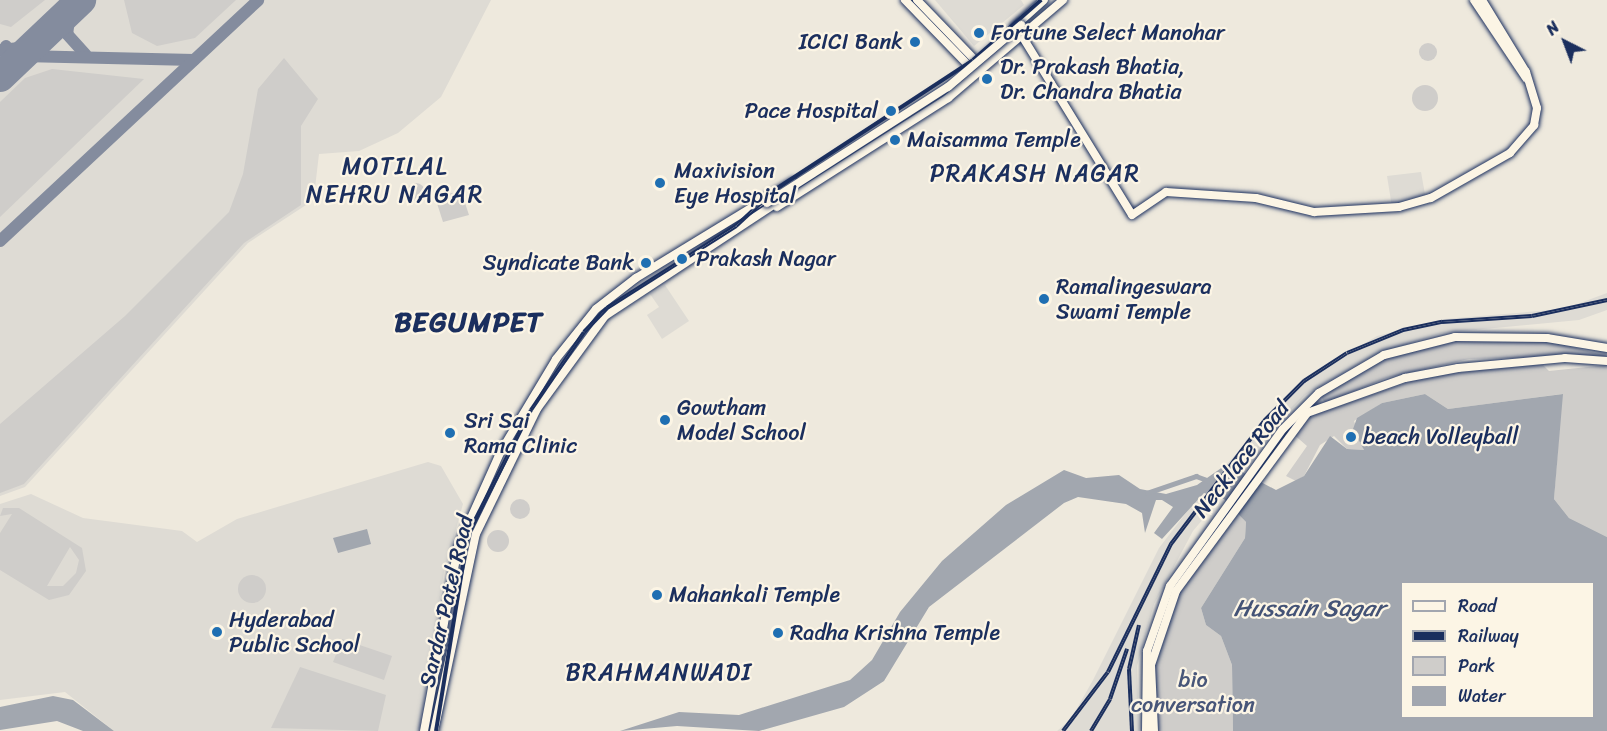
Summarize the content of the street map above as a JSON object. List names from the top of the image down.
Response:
{
  "streets": {
    "main road": ["Necklace Road", "Sardar Patel Road"]
  },
  "districts": [
    "MOTILAL NEHRU NAGAR",
    "PRAKASH NAGAR",
    "BEGUMPET",
    "BRAHMANWADI"
  ],
  "water": ["Hussain Sagar"],
  "parks": ["bio conversation"],
  "places": [
    "Fortune Select Manohar",
    "ICICI Bank",
    "Dr. Prakash Bhatia, Dr. Chandra Bhatia",
    "Pace Hospital",
    "Maisamma Temple",
    "Maxivision Eye Hospital",
    "Prakash Nagar",
    "Syndicate Bank",
    "Ramalingeswara Swami Temple",
    "Gowtham Model School",
    "Sri Sai Rama Clinic",
    "beach Volleyball",
    "Mahankali Temple",
    "Hyderabad Public School",
    "Radha Krishna Temple"
  ],
  "legend": [
    "Road",
    "Railway",
    "Park",
    "Water"
  ],
  "north": "top left"
}
